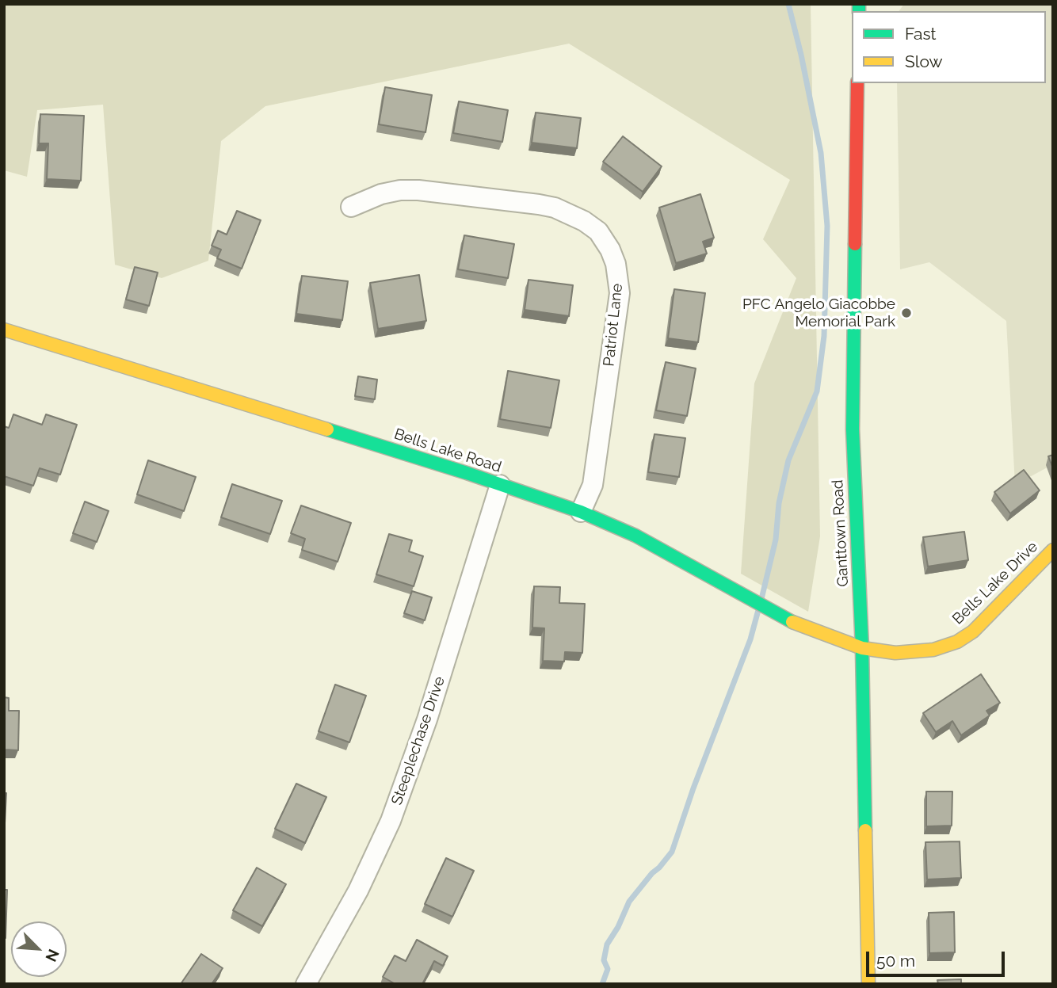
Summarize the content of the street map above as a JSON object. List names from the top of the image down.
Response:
{
  "streets": {
    "street": [
      "Patriot Lane",
      "Bells Lake Road",
      "Ganttown Road",
      "Bells Lake Drive",
      "Steeplechase Drive"
    ]
  },
  "crossings": [
    ["Patriot Lane", "Bells Lake Road"],
    ["Bells Lake Road", "Ganttown Road"],
    ["Bells Lake Road", "Bells Lake Drive"],
    ["Bells Lake Road", "Steeplechase Drive"],
    ["Ganttown Road", "Bells Lake Drive"]
  ],
  "places": ["PFC Angelo Giacobbe Memorial Park"],
  "legend": ["Fast", "Slow"],
  "scale_bar": "50 m",
  "north": "bottom right"
}
